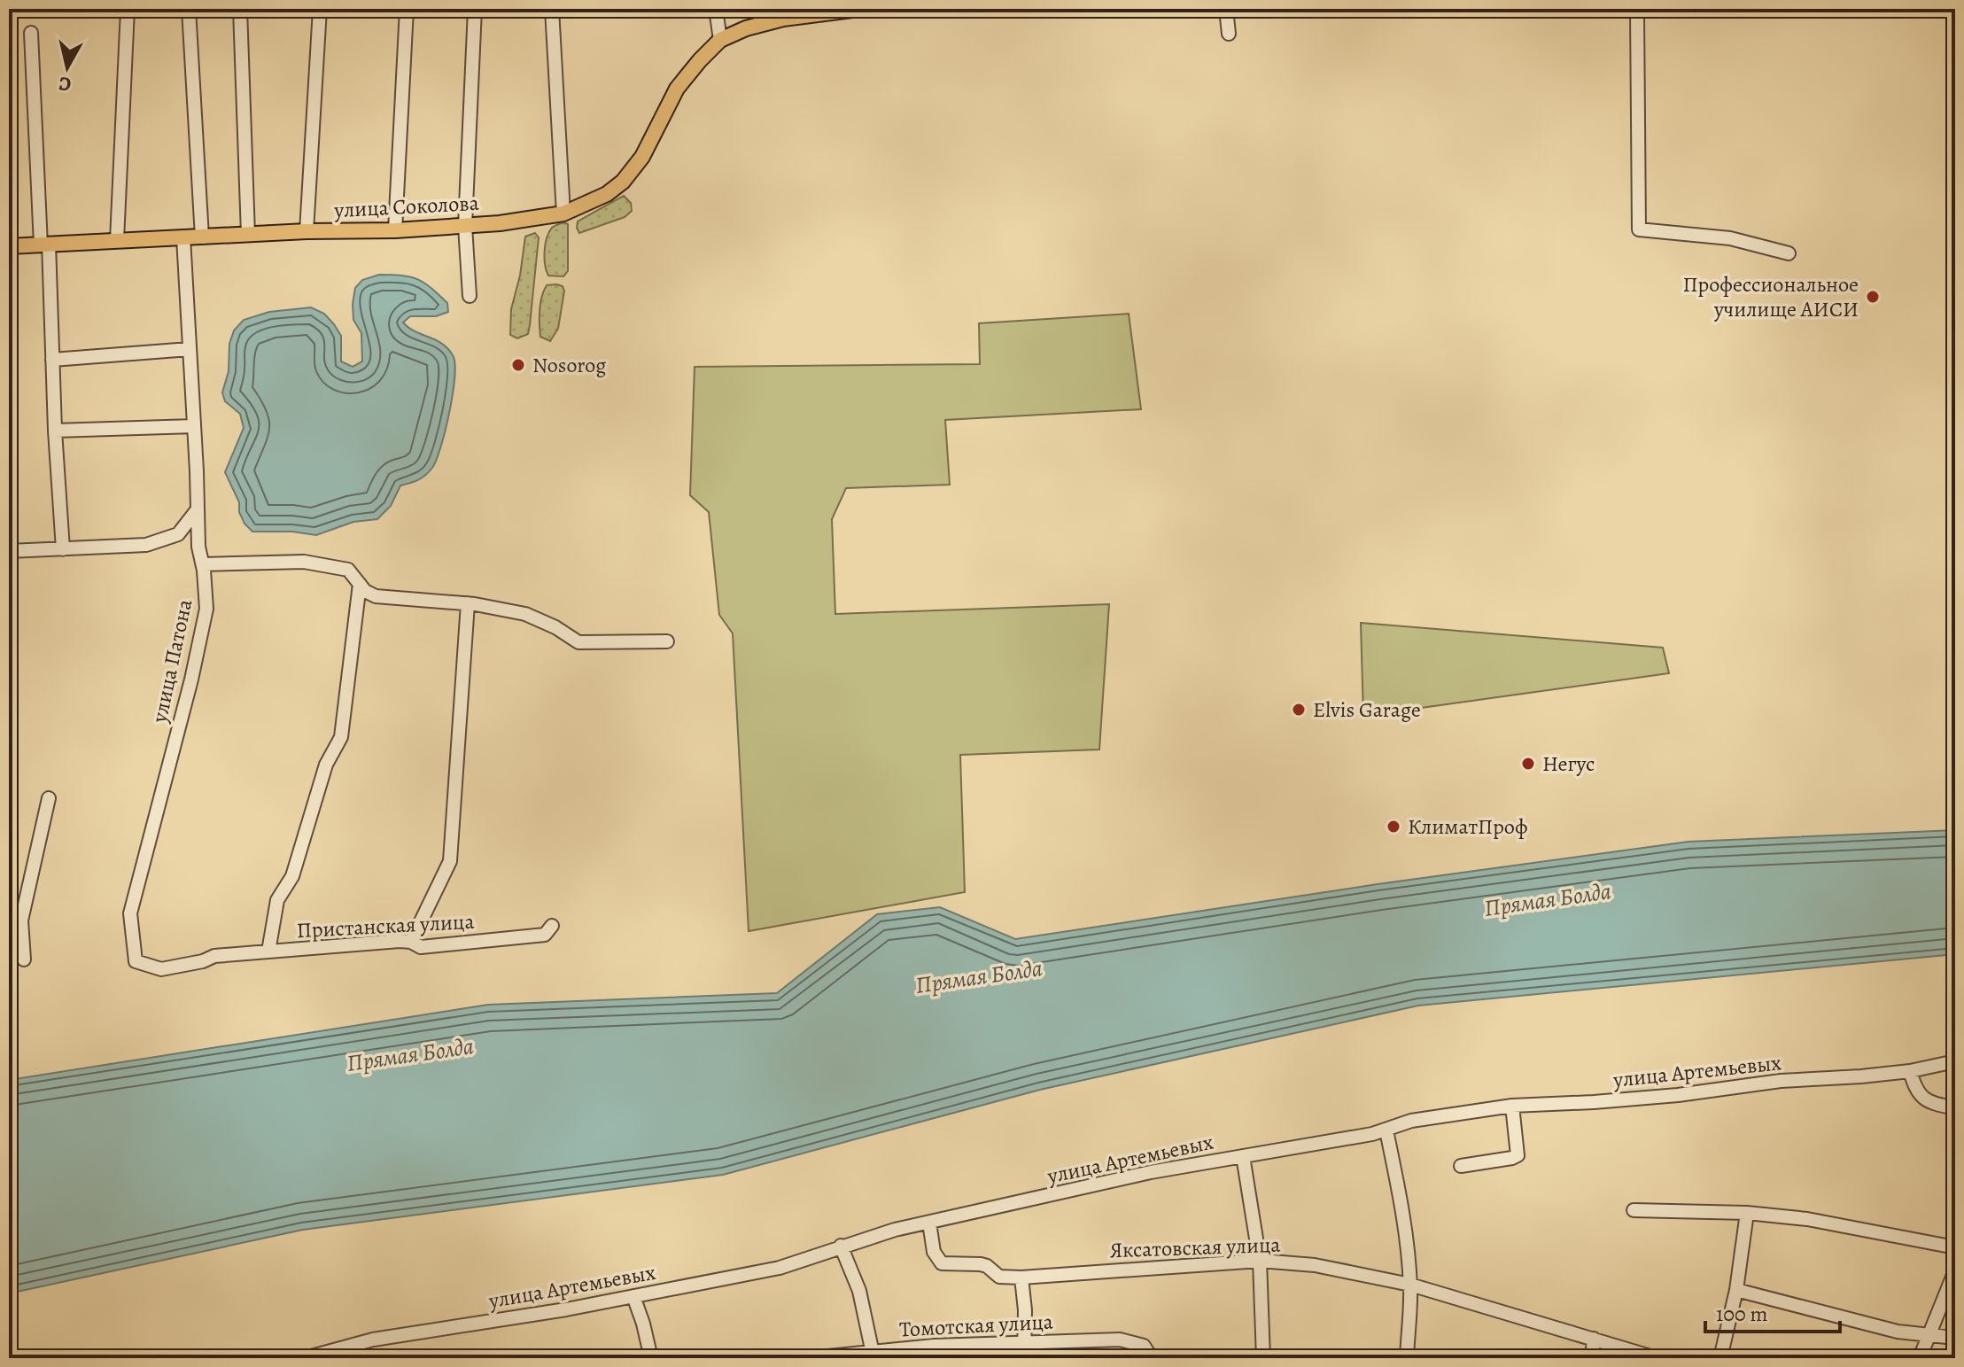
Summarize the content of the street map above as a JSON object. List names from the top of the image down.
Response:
{
  "streets": {
    "main road": ["улица Соколова"],
    "street": [
      "улица Патона",
      "Пристанская улица",
      "улица Артемьевых",
      "Яксатовская улица",
      "Томотская улица"
    ]
  },
  "crossings": [
    ["улица Соколова", "улица Патона"],
    ["улица Патона", "Пристанская улица"],
    ["улица Артемьевых", "Яксатовская улица"]
  ],
  "water": ["Прямая Болда"],
  "places": [
    "Профессиональное училище АИСИ",
    "Nosorog",
    "Elvis Garage",
    "Негус",
    "КлиматПроф"
  ],
  "scale_bar": "100 m",
  "north": "bottom"
}
